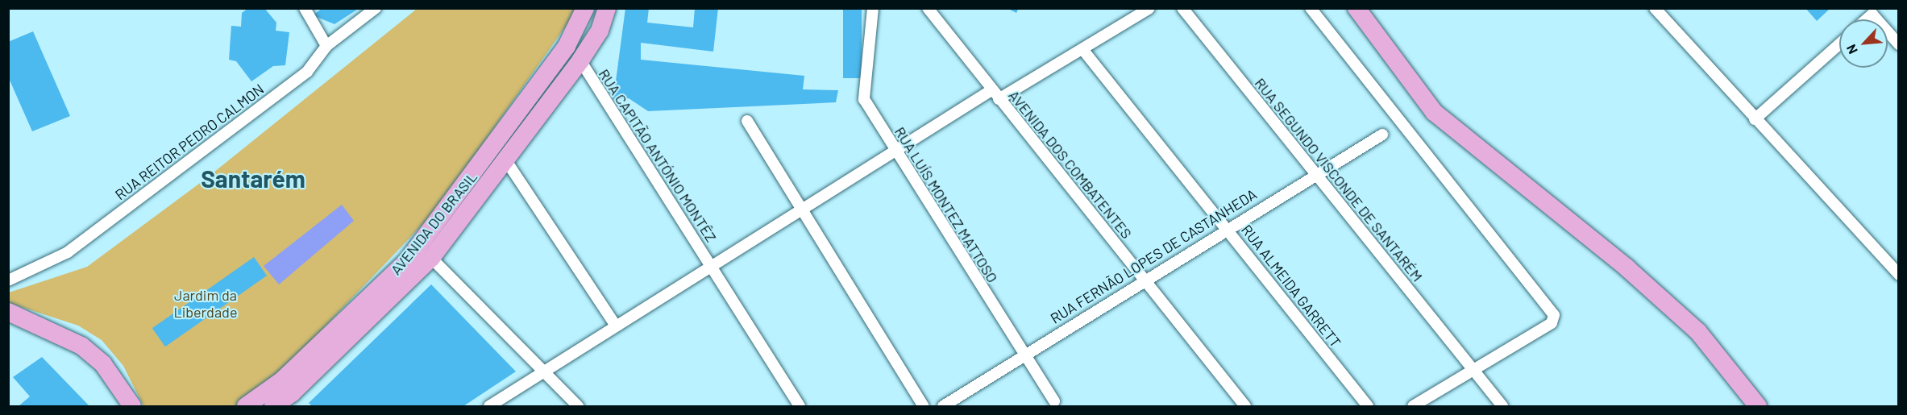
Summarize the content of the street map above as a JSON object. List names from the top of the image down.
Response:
{
  "streets": {
    "main road": ["AVENIDA DO BRASIL"],
    "street": [
      "RUA REITOR PEDRO CALMON",
      "RUA CAPITÃO ANTÓNIO MONTÊZ",
      "AVENIDA DOS COMBATENTES",
      "RUA SEGUNDO VISCONDE DE SANTARÉM",
      "RUA LUÍS MONTEZ MATTOSO",
      "RUA FERNÃO LOPES DE CASTANHEDA",
      "RUA ALMEIDA GARRETT"
    ]
  },
  "crossings": [
    ["RUA CAPITÃO ANTÓNIO MONTÊZ", "AVENIDA DO BRASIL"],
    ["AVENIDA DOS COMBATENTES", "RUA FERNÃO LOPES DE CASTANHEDA"],
    ["RUA SEGUNDO VISCONDE DE SANTARÉM", "RUA FERNÃO LOPES DE CASTANHEDA"],
    ["RUA LUÍS MONTEZ MATTOSO", "RUA FERNÃO LOPES DE CASTANHEDA"],
    ["RUA FERNÃO LOPES DE CASTANHEDA", "RUA ALMEIDA GARRETT"]
  ],
  "districts": ["Santarém"],
  "parks": ["Jardim da Liberdade"],
  "north": "bottom left"
}
